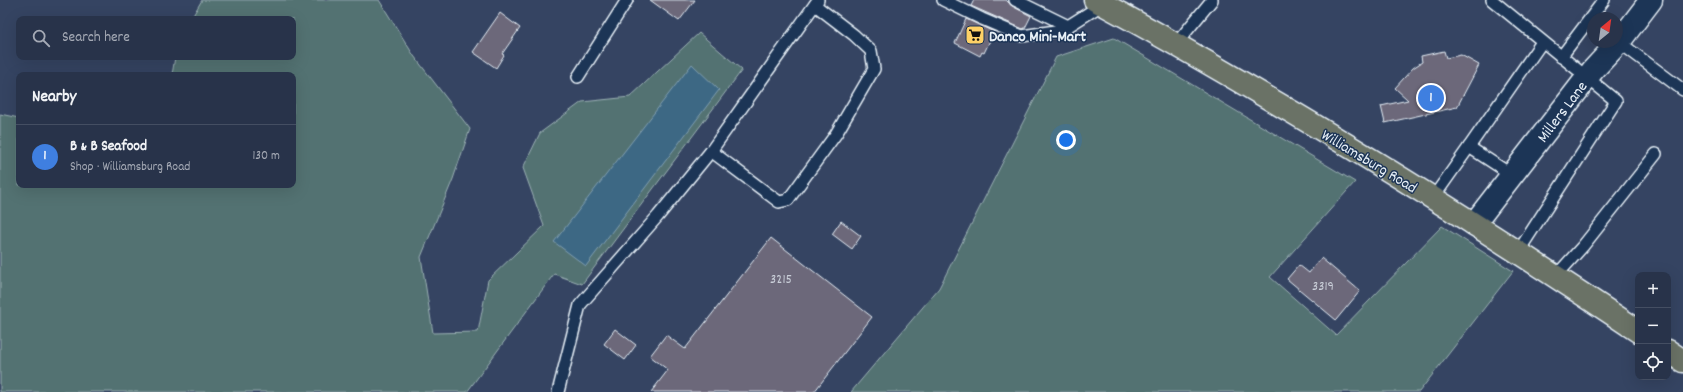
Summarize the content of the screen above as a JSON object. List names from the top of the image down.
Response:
{
  "streets": {
    "main road": ["Williamsburg Road"],
    "street": ["Millers Lane"]
  },
  "crossings": [
    ["Millers Lane", "Williamsburg Road"]
  ],
  "places": {
    "supermarket": ["Danco Mini-Mart"]
  },
  "house_numbers": ["3215", "3319"],
  "north": "top right",
  "page": {
    "search": "Search here",
    "heading": "Nearby",
    "pins": "1",
    "list": [
      {
        "mark": "1",
        "name": "B & B Seafood",
        "note": "Shop · Williamsburg Road",
        "value": "130 m"
      }
    ],
    "map_buttons": ["+", "−"]
  }
}
